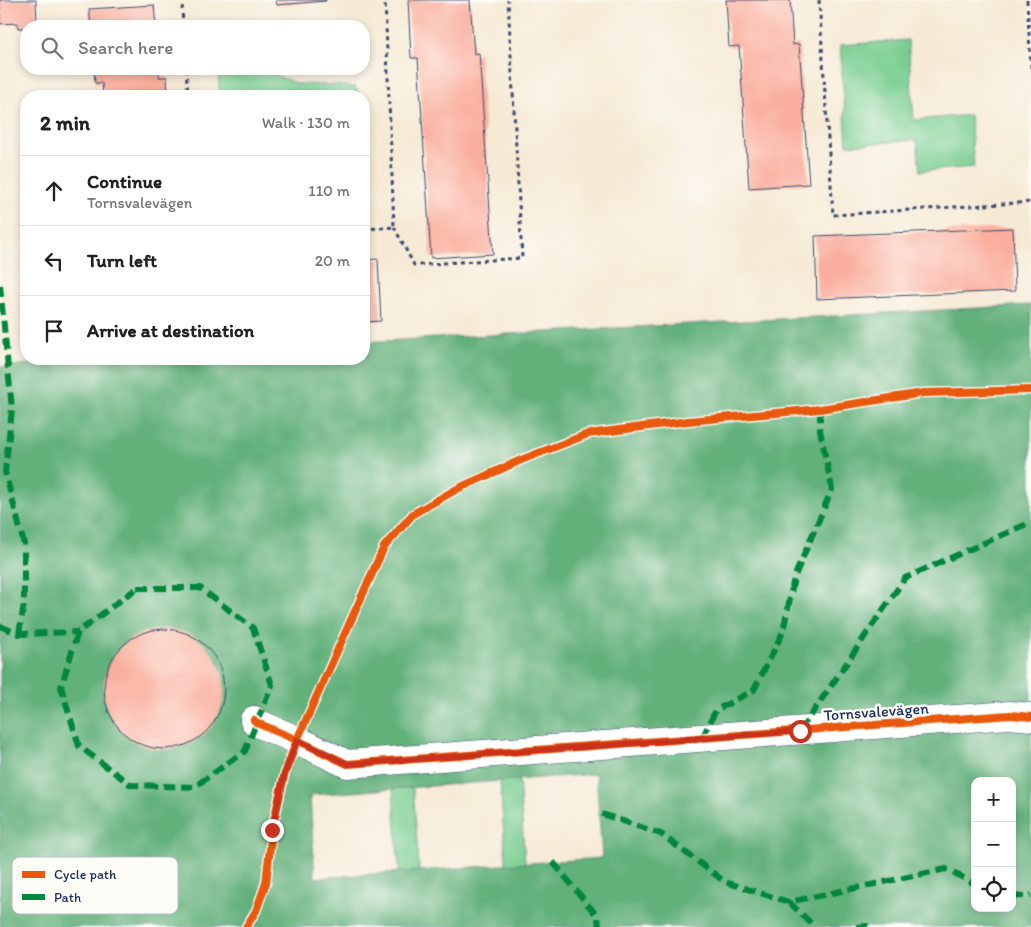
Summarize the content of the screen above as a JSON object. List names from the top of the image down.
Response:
{
  "streets": {
    "street": ["Tornsvalevägen"]
  },
  "legend": ["Cycle path", "Path"],
  "page": {
    "search": "Search here",
    "heading": ["2 min", "Walk · 130 m"],
    "list": [
      ["Continue", "Tornsvalevägen", "110 m"],
      ["Turn left", "20 m"],
      "Arrive at destination"
    ],
    "map_buttons": ["+", "−"]
  }
}
